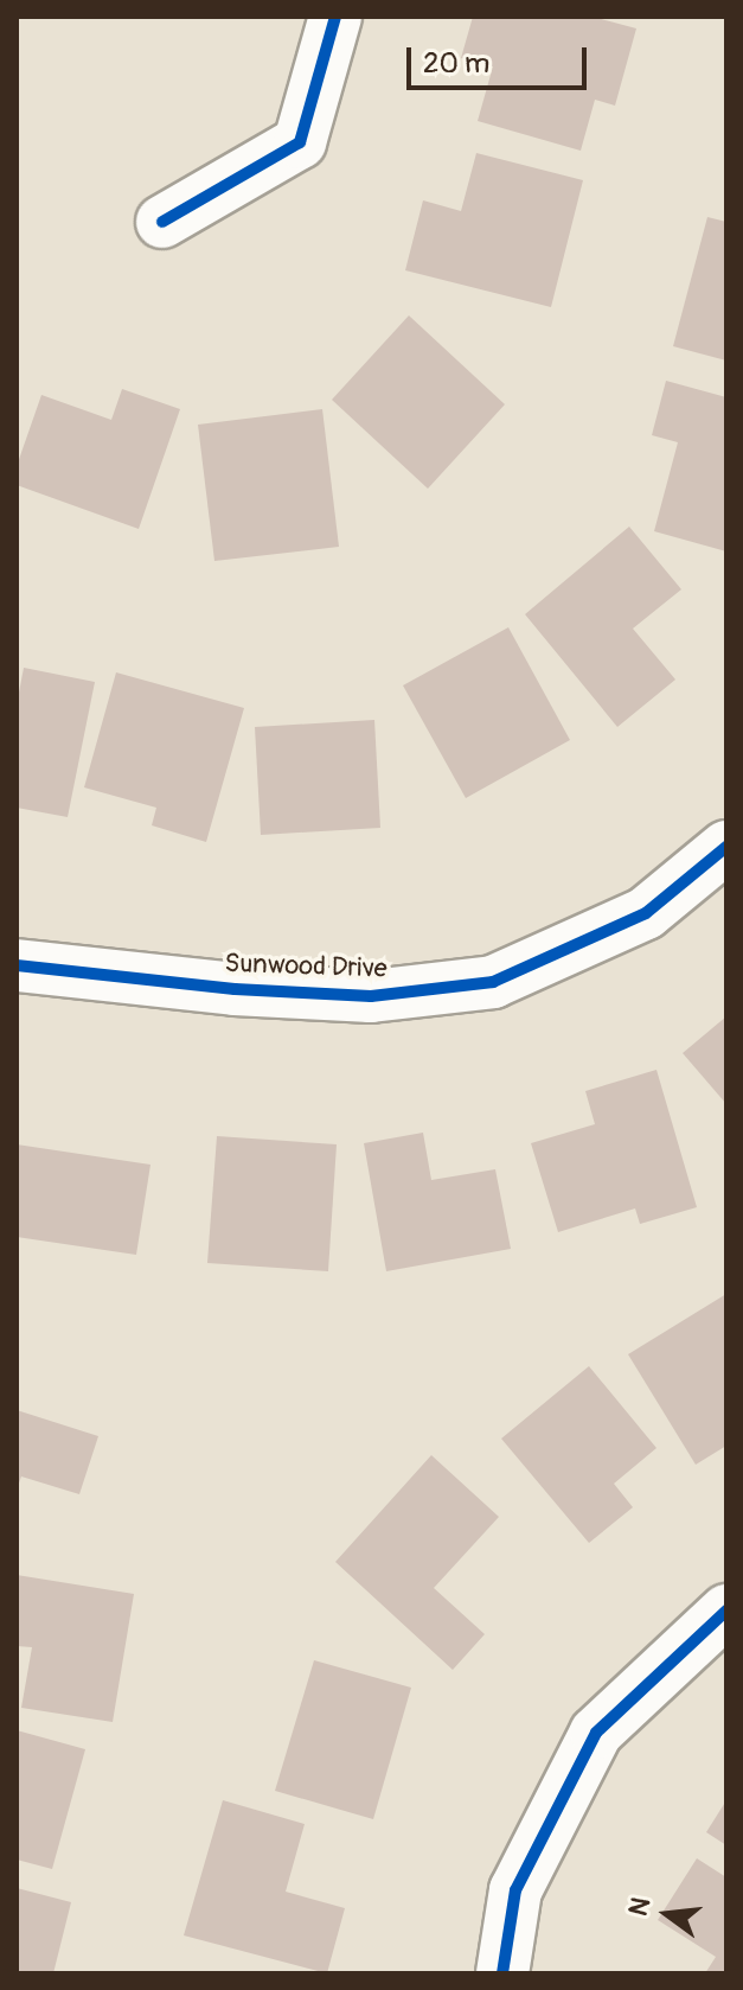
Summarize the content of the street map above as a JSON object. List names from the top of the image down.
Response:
{
  "streets": {
    "street": ["Sunwood Drive"]
  },
  "scale_bar": "20 m",
  "north": "left"
}
